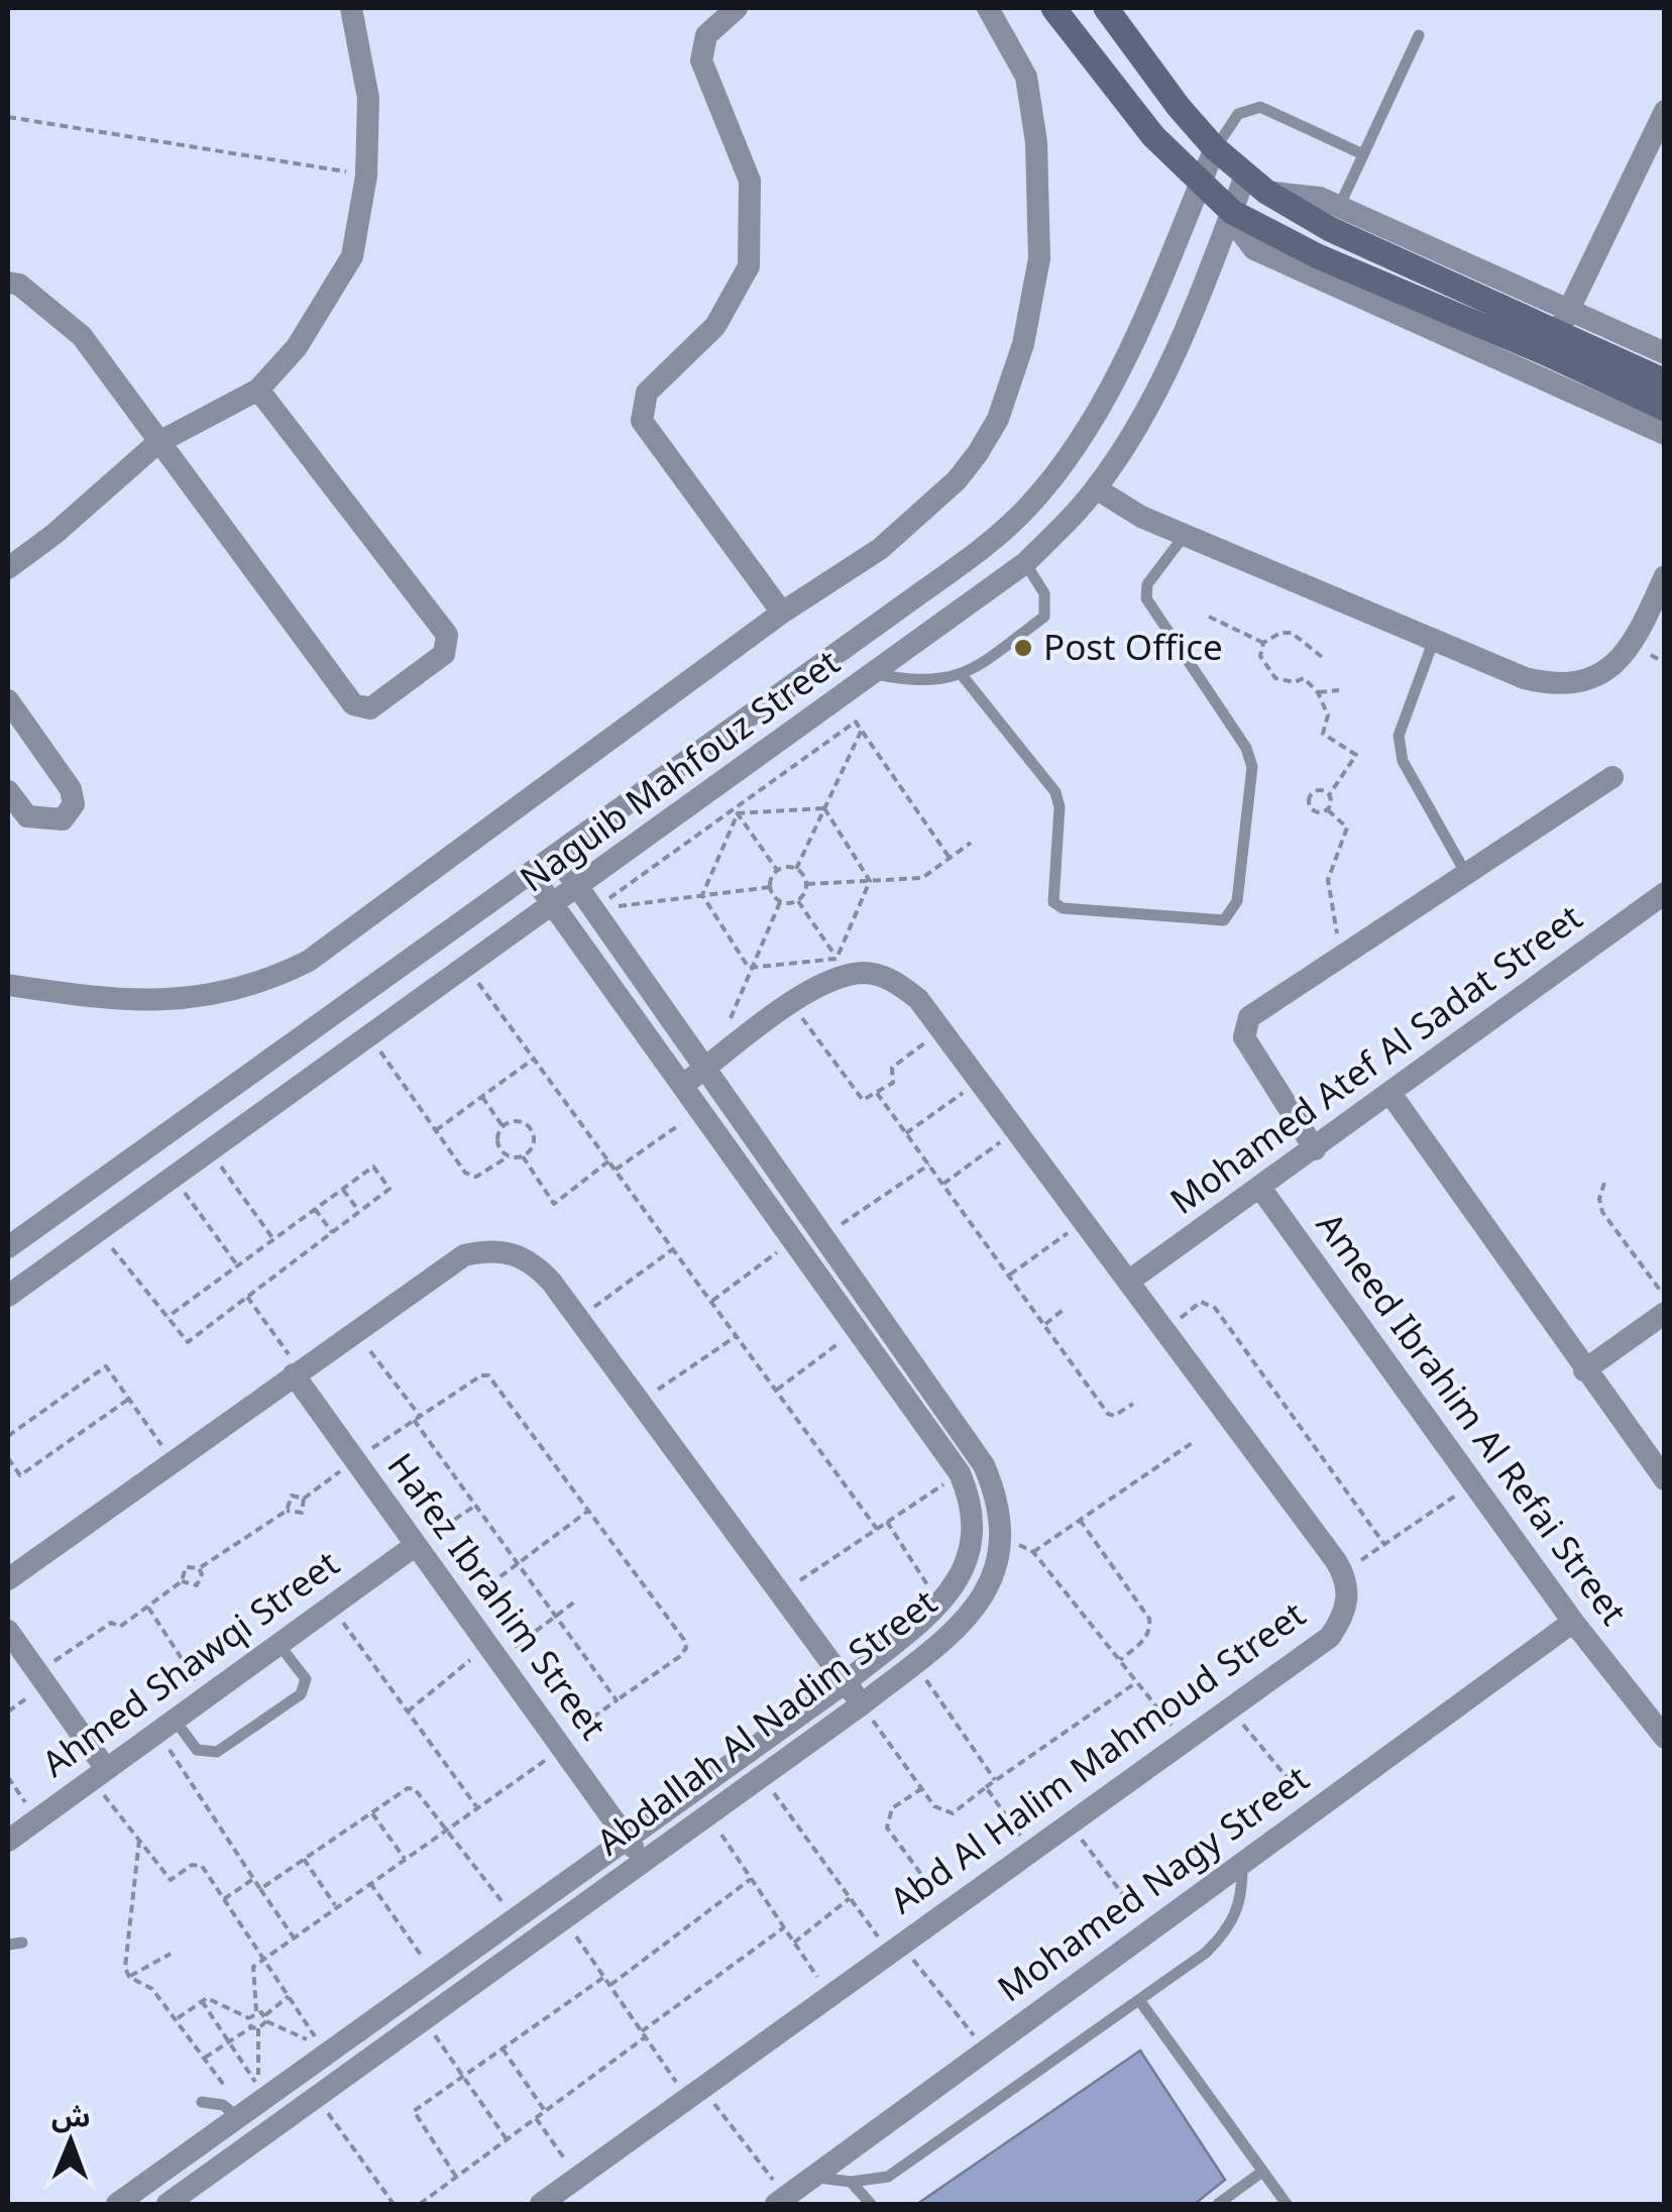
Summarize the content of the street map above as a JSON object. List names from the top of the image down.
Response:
{
  "streets": {
    "street": [
      "Naguib Mahfouz Street",
      "Mohamed Atef Al Sadat Street",
      "Ameed Ibrahim Al Refai Street",
      "Hafez Ibrahim Street",
      "Ahmed Shawqi Street",
      "Abdallah Al Nadim Street",
      "Abd Al Halim Mahmoud Street",
      "Mohamed Nagy Street"
    ]
  },
  "crossings": [
    ["Naguib Mahfouz Street", "Abdallah Al Nadim Street"],
    ["Mohamed Atef Al Sadat Street", "Ameed Ibrahim Al Refai Street"],
    ["Ameed Ibrahim Al Refai Street", "Mohamed Nagy Street"],
    ["Hafez Ibrahim Street", "Ahmed Shawqi Street"],
    ["Hafez Ibrahim Street", "Abdallah Al Nadim Street"]
  ],
  "places": ["Post Office"],
  "north": "top"
}
